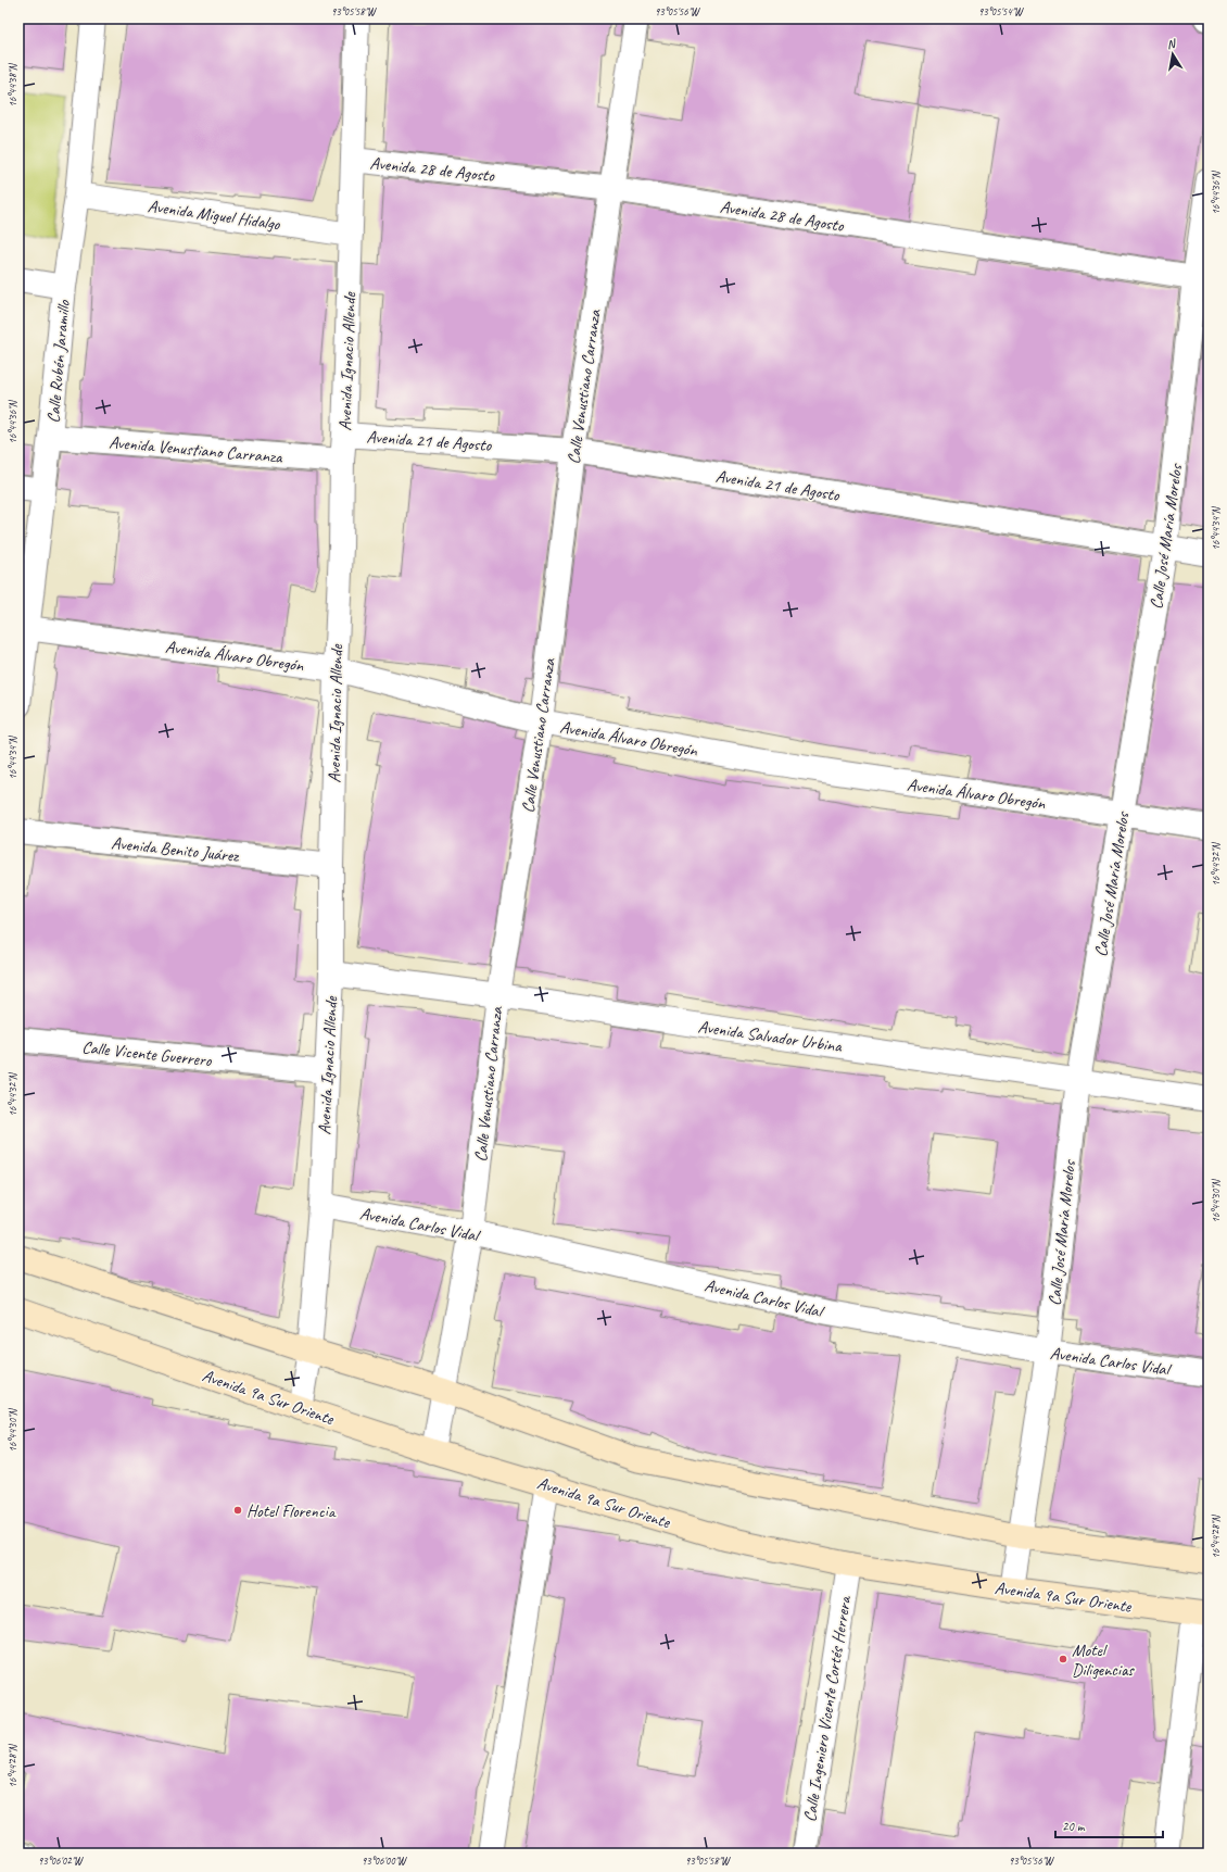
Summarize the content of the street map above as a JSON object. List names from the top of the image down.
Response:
{
  "streets": {
    "main road": ["Avenida 9a Sur Oriente"],
    "street": [
      "Avenida 28 de Agosto",
      "Avenida Miguel Hidalgo",
      "Calle Rubén Jaramillo",
      "Avenida Ignacio Allende",
      "Calle Venustiano Carranza",
      "Avenida 21 de Agosto",
      "Avenida Venustiano Carranza",
      "Calle José María Morelos",
      "Avenida Álvaro Obregón",
      "Avenida Benito Juárez",
      "Avenida Salvador Urbina",
      "Calle Vicente Guerrero",
      "Avenida Carlos Vidal",
      "Calle Ingeniero Vicente Cortés Herrera"
    ]
  },
  "crossings": [
    ["Avenida 28 de Agosto", "Avenida Ignacio Allende"],
    ["Avenida 28 de Agosto", "Calle Venustiano Carranza"],
    ["Avenida 28 de Agosto", "Calle José María Morelos"],
    ["Avenida Miguel Hidalgo", "Calle Rubén Jaramillo"],
    ["Avenida Miguel Hidalgo", "Avenida Ignacio Allende"],
    ["Calle Rubén Jaramillo", "Avenida Venustiano Carranza"],
    ["Calle Rubén Jaramillo", "Avenida Álvaro Obregón"],
    ["Avenida Ignacio Allende", "Avenida 21 de Agosto"],
    ["Avenida Ignacio Allende", "Avenida Venustiano Carranza"],
    ["Avenida Ignacio Allende", "Avenida Álvaro Obregón"],
    ["Avenida Ignacio Allende", "Avenida Benito Juárez"],
    ["Avenida Ignacio Allende", "Avenida Salvador Urbina"],
    ["Avenida Ignacio Allende", "Calle Vicente Guerrero"],
    ["Avenida Ignacio Allende", "Avenida Carlos Vidal"],
    ["Avenida Ignacio Allende", "Avenida 9a Sur Oriente"],
    ["Calle Venustiano Carranza", "Avenida 21 de Agosto"],
    ["Calle Venustiano Carranza", "Avenida Álvaro Obregón"],
    ["Calle Venustiano Carranza", "Avenida Salvador Urbina"],
    ["Calle Venustiano Carranza", "Avenida Carlos Vidal"],
    ["Calle Venustiano Carranza", "Avenida 9a Sur Oriente"],
    ["Avenida 21 de Agosto", "Calle José María Morelos"],
    ["Calle José María Morelos", "Avenida Álvaro Obregón"],
    ["Calle José María Morelos", "Avenida Salvador Urbina"],
    ["Calle José María Morelos", "Avenida Carlos Vidal"],
    ["Calle José María Morelos", "Avenida 9a Sur Oriente"],
    ["Avenida 9a Sur Oriente", "Calle Ingeniero Vicente Cortés Herrera"]
  ],
  "places": ["Hotel Florencia", "Motel Diligencias"],
  "scale_bar": "20 m",
  "north": "top",
  "coordinates": [
    "93°05'58\"W",
    "93°05'56\"W",
    "93°05'54\"W",
    "16°44'38\"N",
    "16°44'36\"N",
    "16°44'34\"N",
    "16°44'32\"N",
    "16°44'30\"N",
    "16°44'28\"N",
    "93°06'02\"W",
    "93°06'00\"W"
  ]
}
